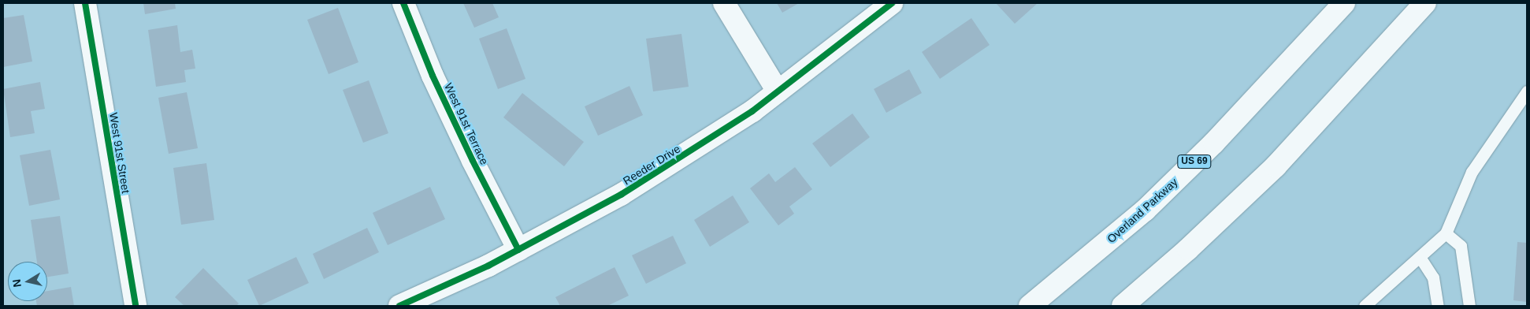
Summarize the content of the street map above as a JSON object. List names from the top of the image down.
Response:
{
  "streets": {
    "main road": [
      "West 91st Terrace",
      "West 91st Street",
      "US 69",
      "Reeder Drive",
      "Overland Parkway"
    ]
  },
  "crossings": [
    ["West 91st Terrace", "Reeder Drive"]
  ],
  "north": "left"
}
